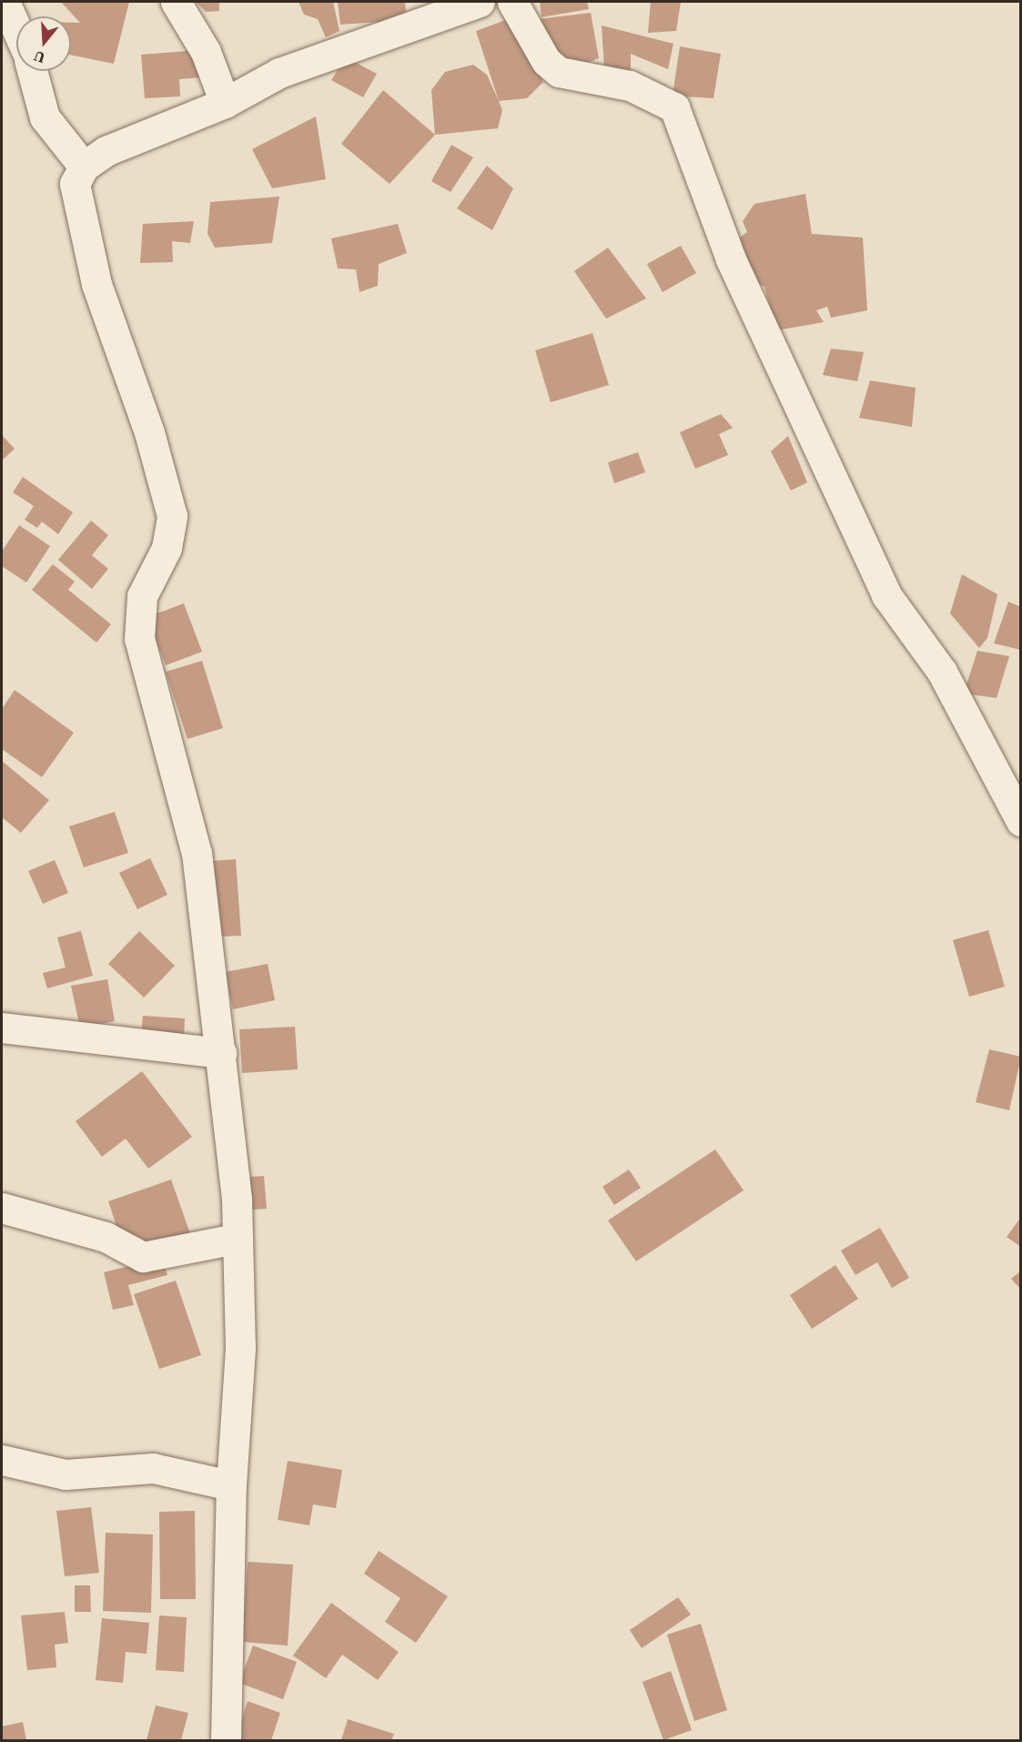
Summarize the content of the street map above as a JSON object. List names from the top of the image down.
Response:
{
  "north": "bottom"
}
